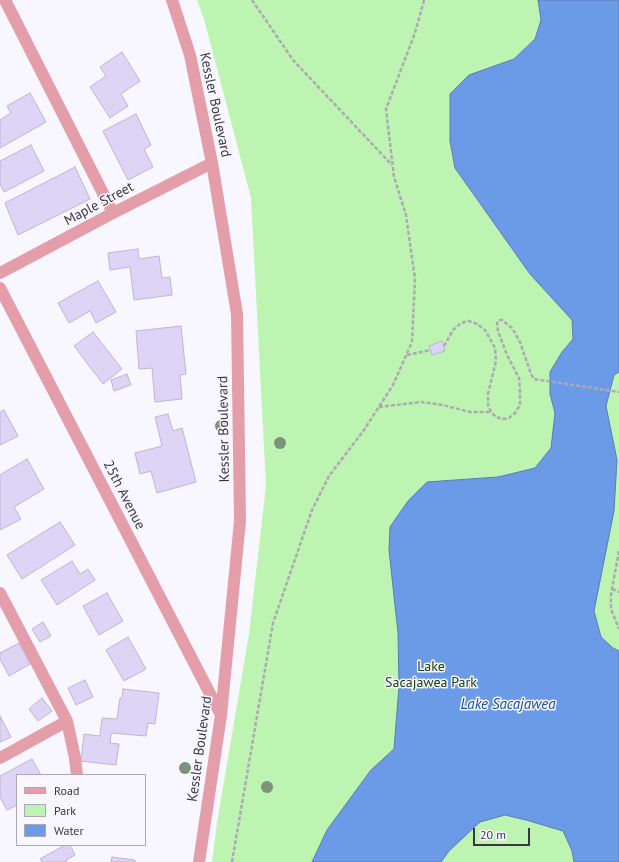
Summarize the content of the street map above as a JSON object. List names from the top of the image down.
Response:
{
  "streets": {
    "street": ["Kessler Boulevard", "Maple Street", "25th Avenue"]
  },
  "crossings": [
    ["Kessler Boulevard", "Maple Street"],
    ["Kessler Boulevard", "25th Avenue"]
  ],
  "water": ["Lake Sacajawea"],
  "parks": ["Lake Sacajawea Park"],
  "legend": ["Road", "Park", "Water"],
  "scale_bar": "20 m"
}
